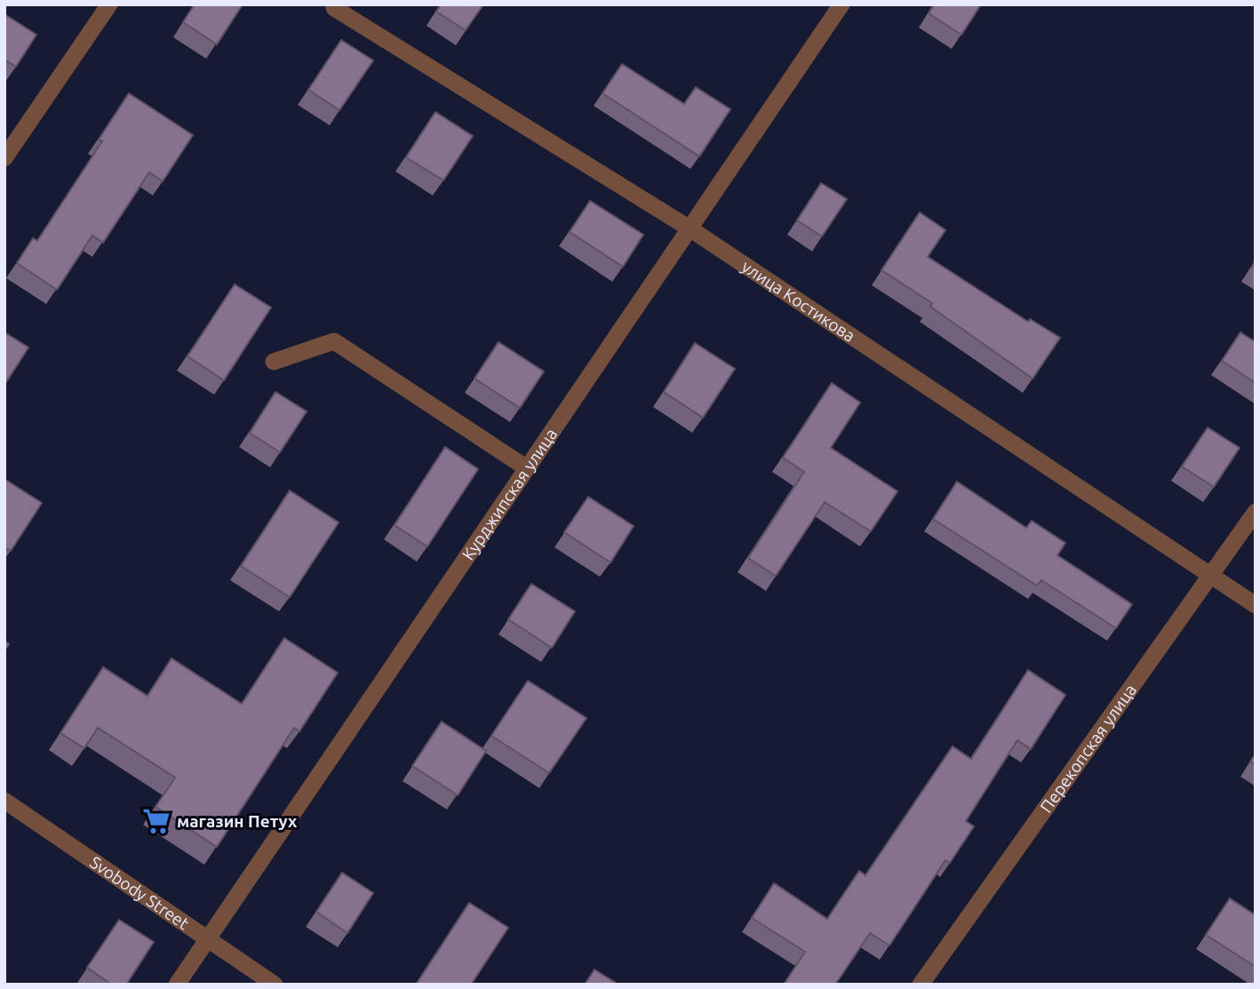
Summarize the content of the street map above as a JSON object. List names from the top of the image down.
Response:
{
  "streets": {
    "street": [
      "улица Костикова",
      "Курджипская улица",
      "Перекопская улица",
      "Svobody Street"
    ]
  },
  "crossings": [
    ["улица Костикова", "Курджипская улица"],
    ["улица Костикова", "Перекопская улица"],
    ["Курджипская улица", "Svobody Street"]
  ],
  "places": {
    "supermarket": ["магазин Петух"]
  }
}
